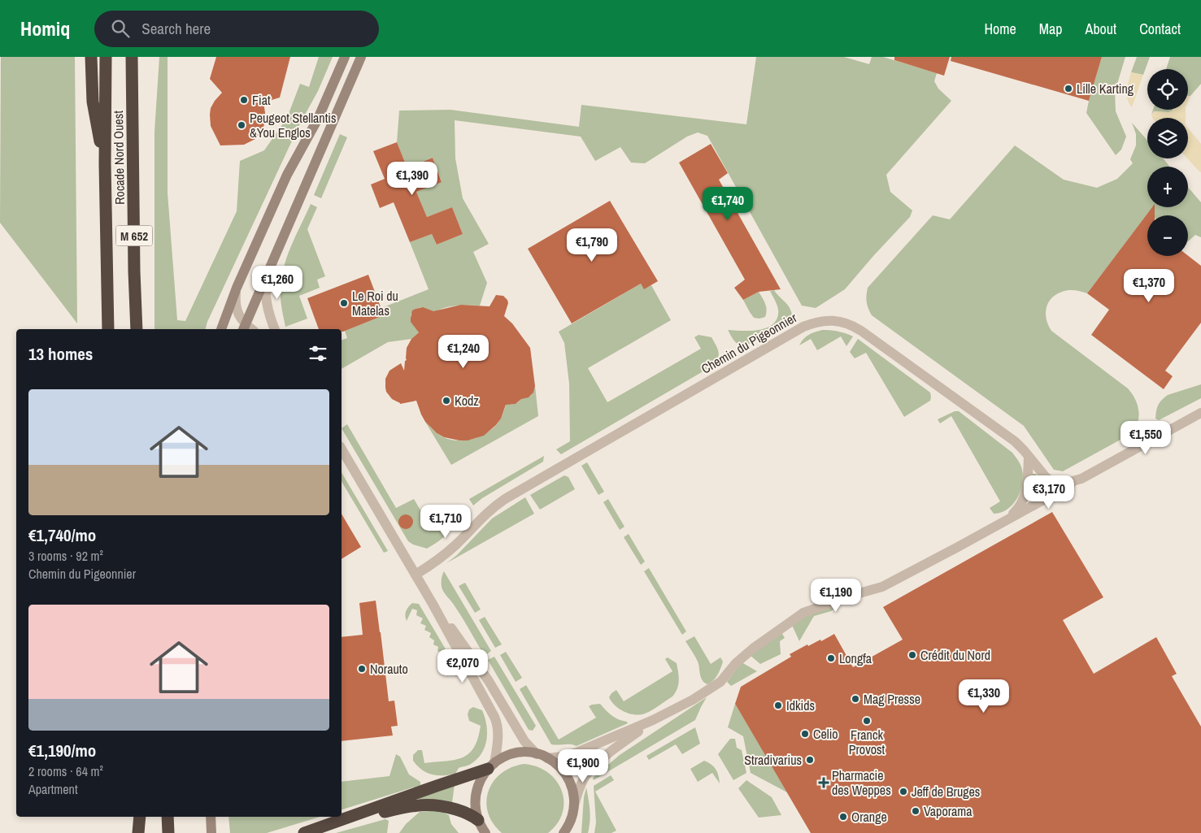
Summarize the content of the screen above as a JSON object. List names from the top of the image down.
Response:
{
  "streets": {
    "highway": ["Rocade Nord Ouest", "M 652"],
    "street": ["Chemin du Pigeonnier"]
  },
  "places": {
    "other": [
      "Lille Karting",
      "Fiat",
      "Peugeot Stellantis &You Englos",
      "Le Roi du Matelas",
      "Kodz",
      "Crédit du Nord",
      "Longfa",
      "Norauto",
      "Mag Presse",
      "Idkids",
      "Franck Provost",
      "Celio",
      "Stradivarius",
      "Jeff de Bruges",
      "Vaporama",
      "Orange"
    ],
    "health": ["Pharmacie des Weppes"]
  },
  "page": {
    "header": "Homiq",
    "search": "Search here",
    "nav": [
      "Home",
      "Map",
      "About",
      "Contact"
    ],
    "map_buttons": ["+", "−"],
    "price": [
      "€1,390",
      "€1,740",
      "€1,790",
      "€1,260",
      "€1,370",
      "€1,240",
      "€1,550",
      "€3,170",
      "€1,710",
      "€1,190",
      "€2,070",
      "€1,330",
      "€1,900"
    ],
    "heading": "13 homes",
    "list": [
      {
        "name": "€1,740/mo",
        "note": "3 rooms · 92 m² · Chemin du Pigeonnier"
      },
      {
        "name": "€1,190/mo",
        "note": "2 rooms · 64 m² · Apartment"
      }
    ]
  }
}
